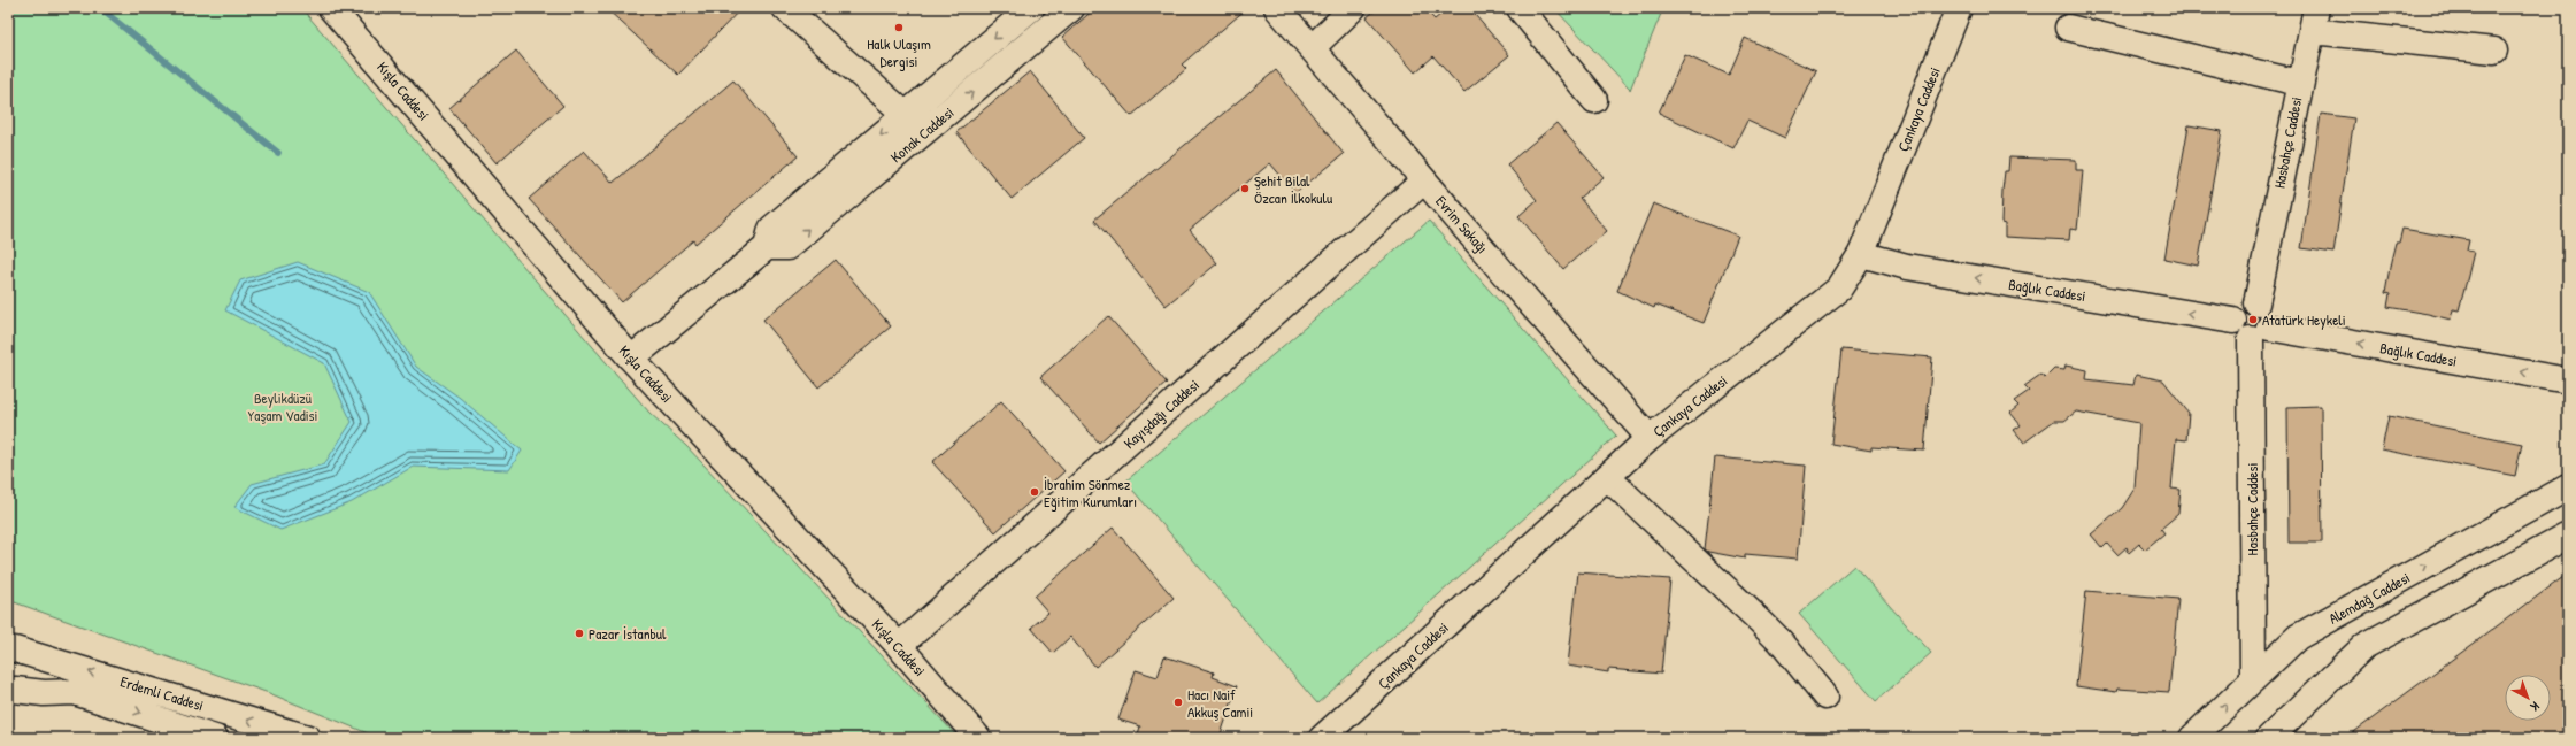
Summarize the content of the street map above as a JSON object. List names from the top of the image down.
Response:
{
  "streets": {
    "street": [
      "Kışla Caddesi",
      "Çankaya Caddesi",
      "Konak Caddesi",
      "Hasbahçe Caddesi",
      "Evrim Sokağı",
      "Bağlık Caddesi",
      "Kayışdağı Caddesi",
      "Alemdağ Caddesi",
      "Erdemli Caddesi"
    ]
  },
  "crossings": [
    ["Kışla Caddesi", "Kayışdağı Caddesi"],
    ["Çankaya Caddesi", "Evrim Sokağı"],
    ["Çankaya Caddesi", "Bağlık Caddesi"],
    ["Hasbahçe Caddesi", "Bağlık Caddesi"],
    ["Hasbahçe Caddesi", "Alemdağ Caddesi"],
    ["Evrim Sokağı", "Kayışdağı Caddesi"]
  ],
  "one_way": ["Bağlık Caddesi"],
  "parks": ["Beylikdüzü Yaşam Vadisi"],
  "places": [
    "Halk Ulaşım Dergisi",
    "Şehit Bilal Özcan İlkokulu",
    "Atatürk Heykeli",
    "İbrahim Sönmez Eğitim Kurumları",
    "Pazar İstanbul",
    "Hacı Naif Akkuş Camii"
  ],
  "north": "bottom right"
}
